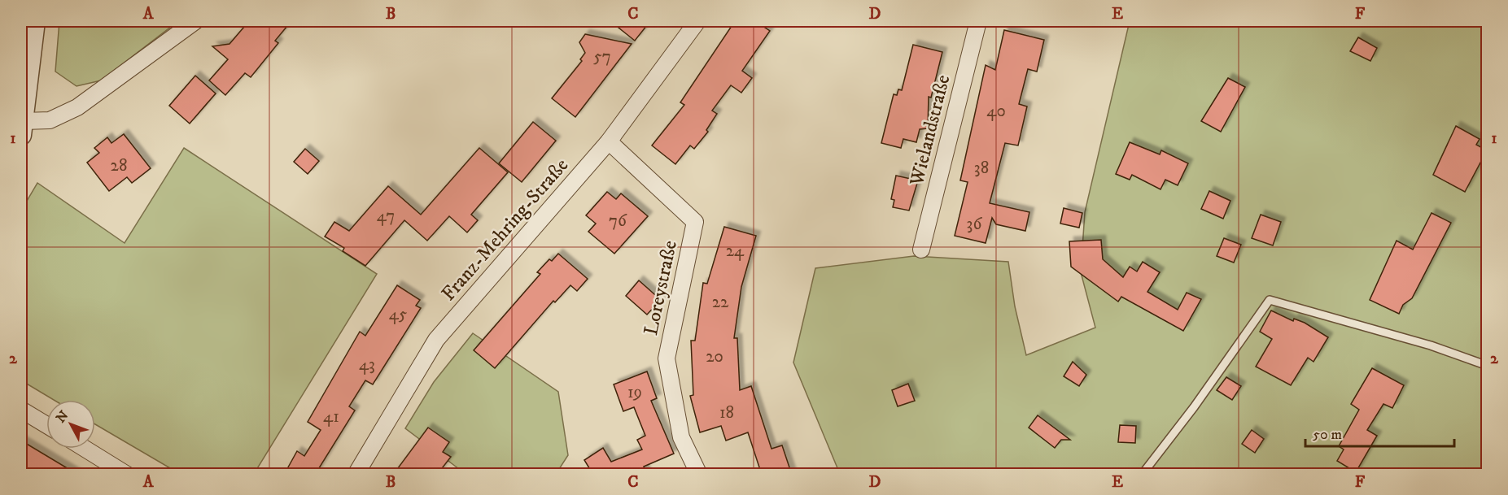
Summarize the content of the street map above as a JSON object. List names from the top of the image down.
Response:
{
  "streets": {
    "street": ["Wielandstraße", "Franz-Mehring-Straße", "Loreystraße"]
  },
  "crossings": [
    ["Franz-Mehring-Straße", "Loreystraße"]
  ],
  "house_numbers": [
    "57",
    "40",
    "28",
    "38",
    "47",
    "76",
    "36",
    "24",
    "22",
    "45",
    "20",
    "43",
    "19",
    "18",
    "41"
  ],
  "scale_bar": "50 m",
  "north": "top left",
  "grid": {
    "columns": [
      "A",
      "B",
      "C",
      "D",
      "E",
      "F"
    ],
    "rows": ["1", "2"]
  }
}
